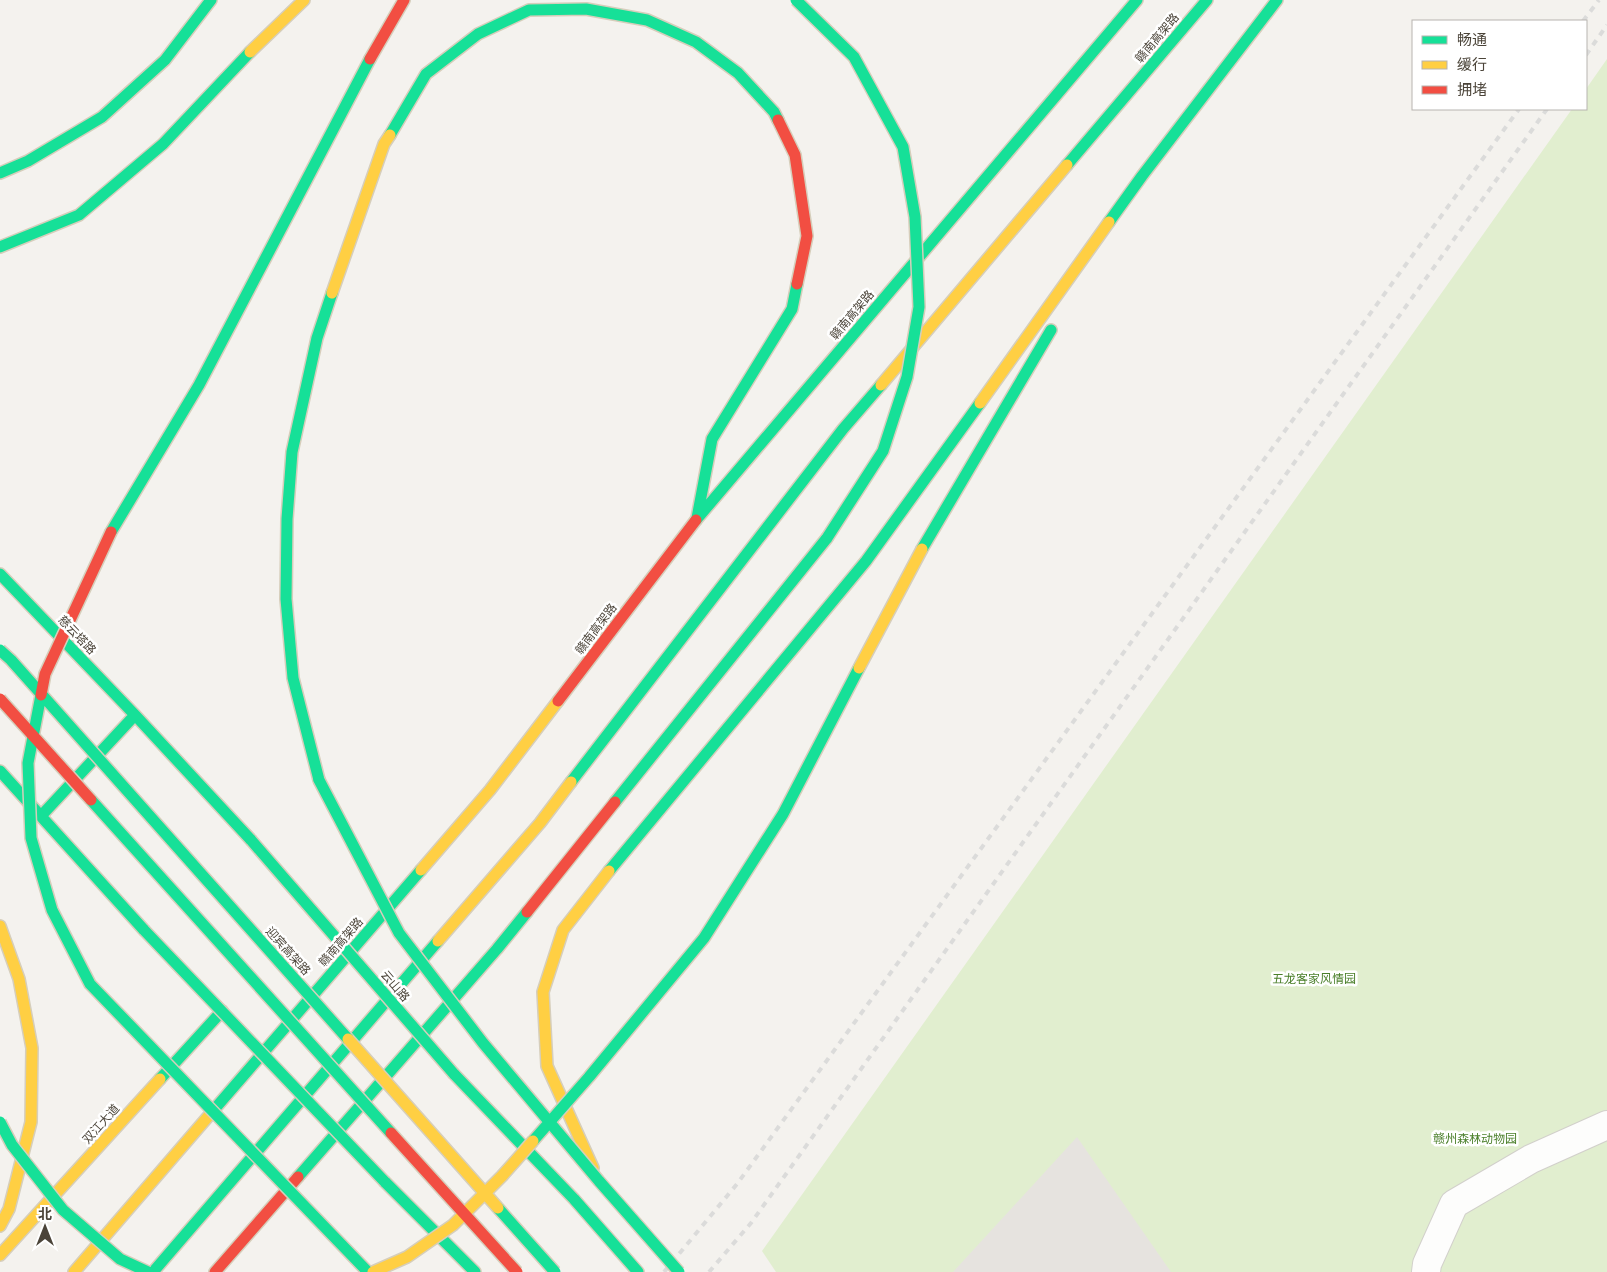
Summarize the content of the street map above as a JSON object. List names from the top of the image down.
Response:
{
  "streets": {
    "main road": [
      "赣南高架路",
      "慈云塔路",
      "迎宾高架路",
      "云山路",
      "双江大道"
    ]
  },
  "crossings": [
    ["慈云塔路", "云山路"]
  ],
  "parks": ["五龙客家风情园", "赣州森林动物园"],
  "legend": ["畅通", "缓行", "拥堵"],
  "north": "top"
}
